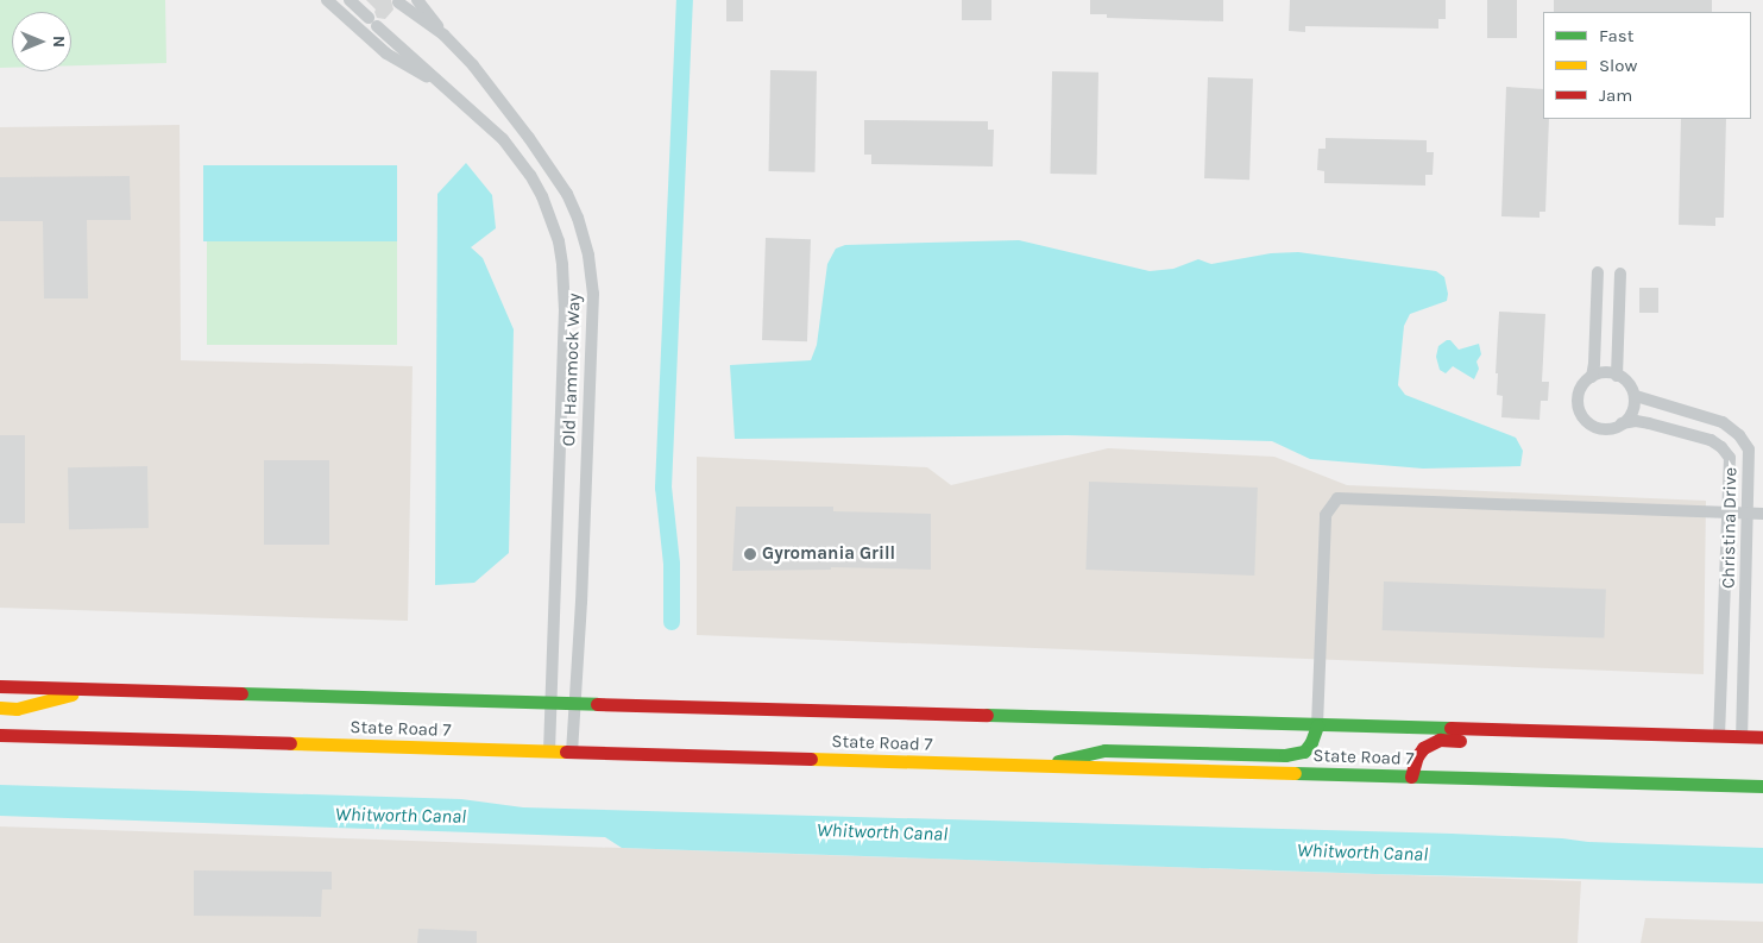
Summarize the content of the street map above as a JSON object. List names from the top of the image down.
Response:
{
  "streets": {
    "main road": ["State Road 7"],
    "street": ["Old Hammock Way", "Christina Drive"]
  },
  "crossings": [
    ["Old Hammock Way", "State Road 7"],
    ["Christina Drive", "State Road 7"]
  ],
  "water": ["Whitworth Canal"],
  "places": ["Gyromania Grill"],
  "legend": ["Fast", "Slow", "Jam"],
  "north": "right"
}
